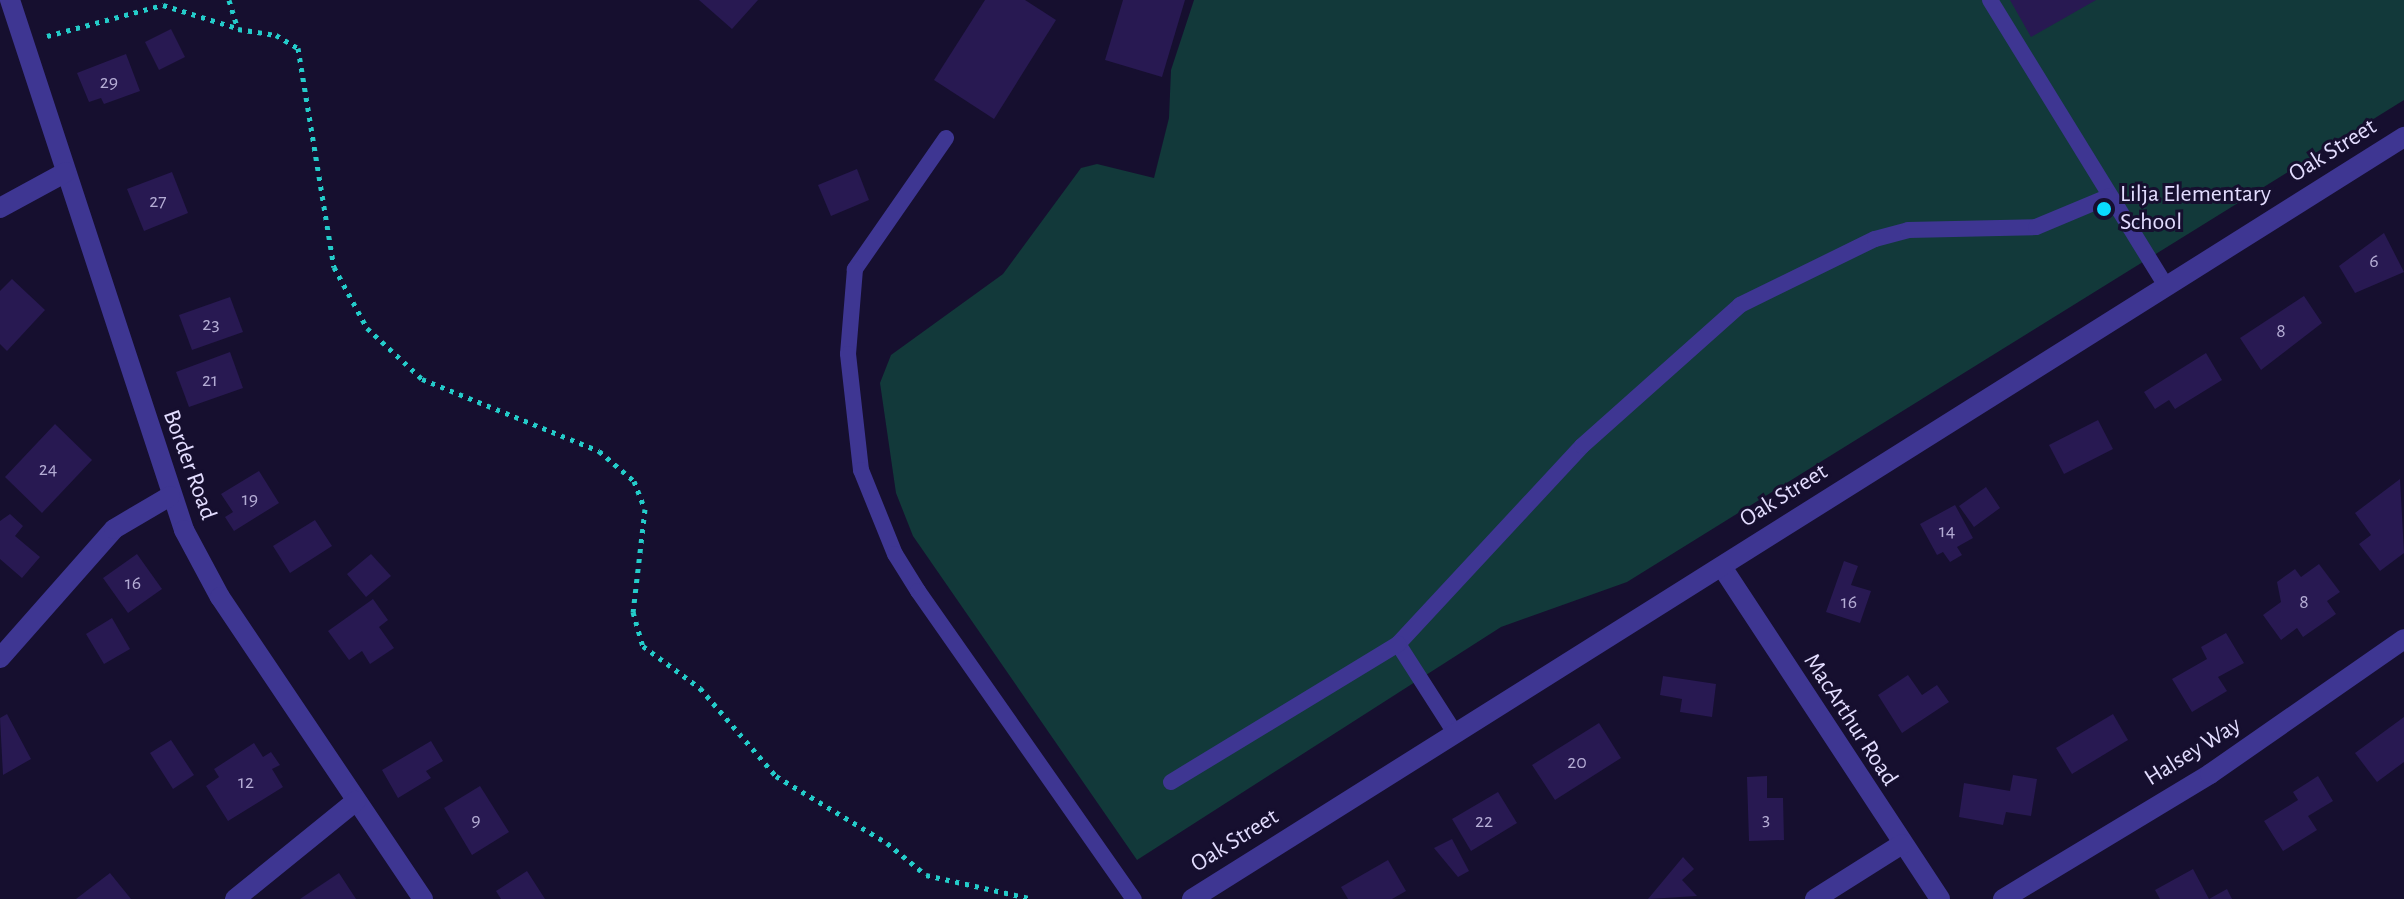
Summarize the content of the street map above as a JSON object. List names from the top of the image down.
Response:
{
  "streets": {
    "street": [
      "Oak Street",
      "Border Road",
      "MacArthur Road",
      "Halsey Way"
    ]
  },
  "crossings": [
    ["Oak Street", "MacArthur Road"]
  ],
  "places": ["Lilja Elementary School"],
  "house_numbers": [
    "29",
    "27",
    "6",
    "23",
    "8",
    "21",
    "24",
    "19",
    "14",
    "16",
    "16",
    "8",
    "20",
    "12",
    "3",
    "9",
    "22"
  ]
}
